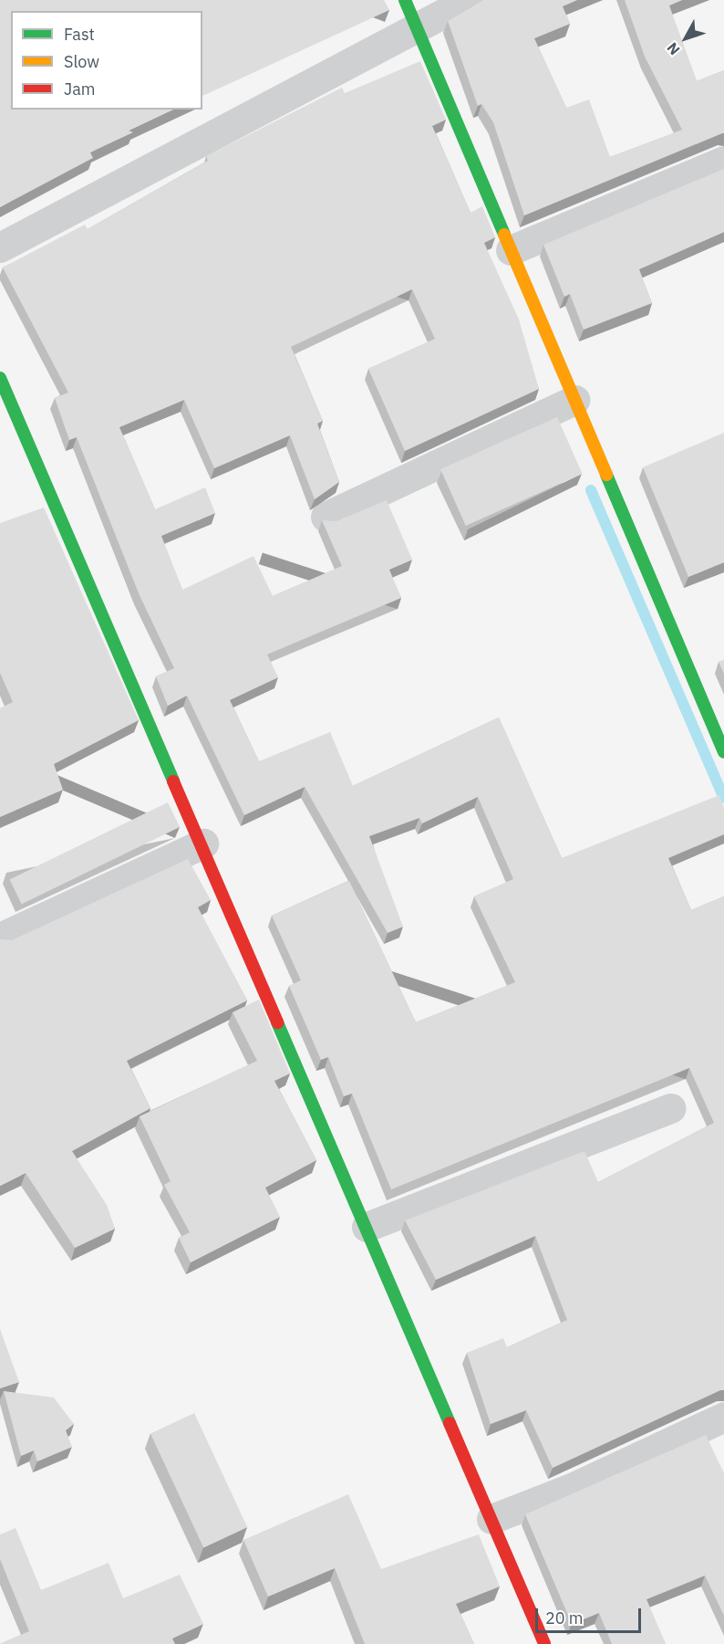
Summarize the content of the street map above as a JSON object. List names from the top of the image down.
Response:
{
  "legend": ["Fast", "Slow", "Jam"],
  "scale_bar": "20 m",
  "north": "bottom left"
}
